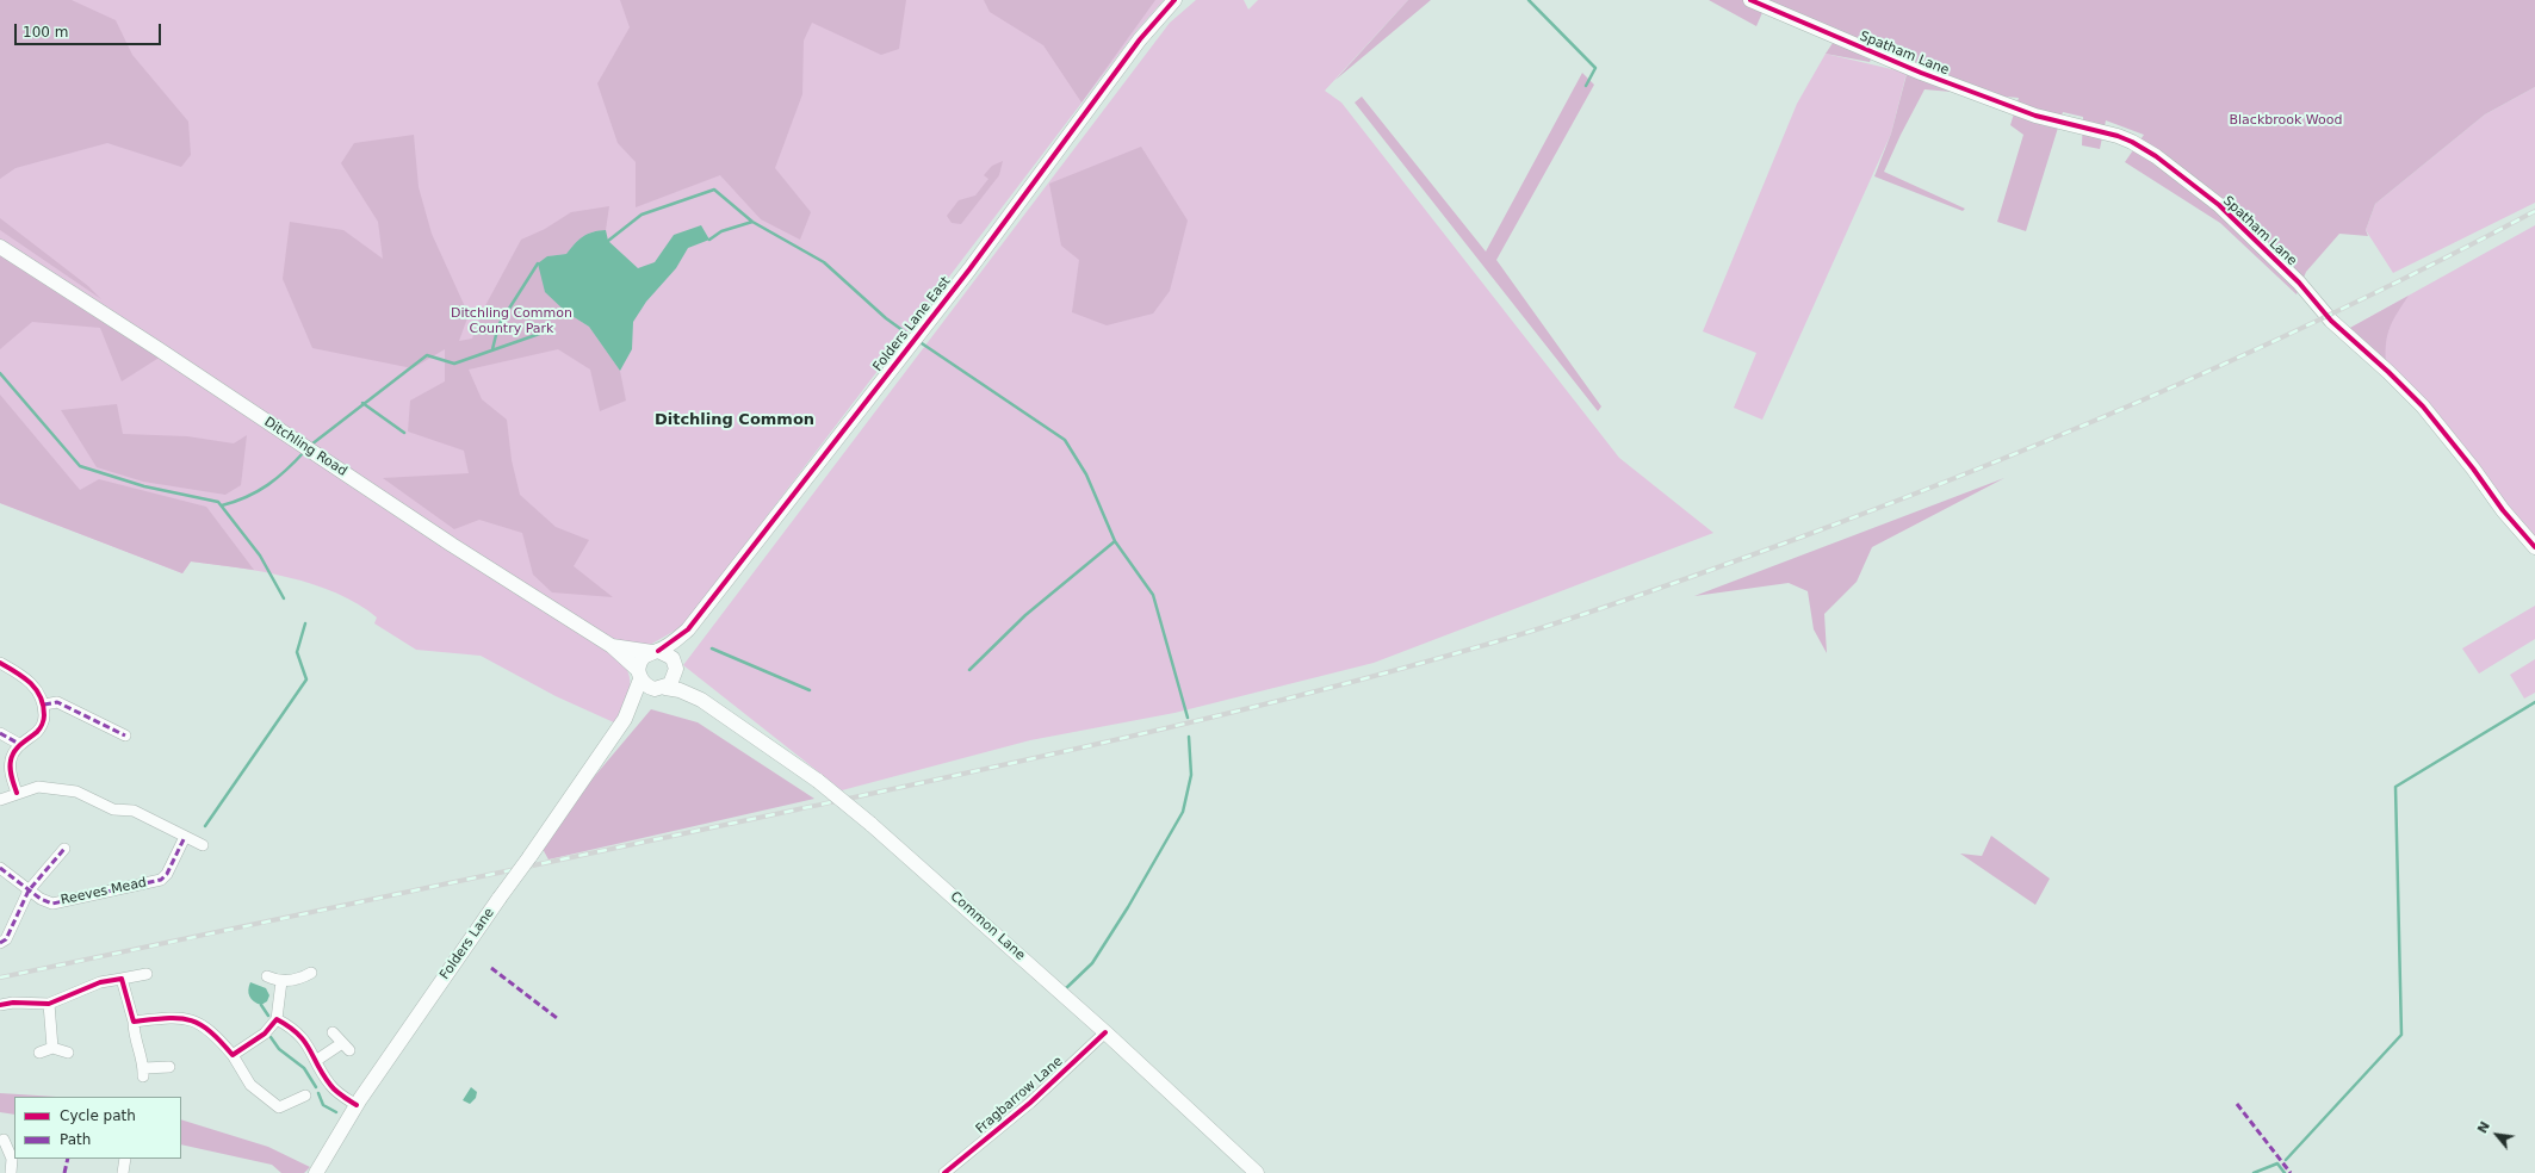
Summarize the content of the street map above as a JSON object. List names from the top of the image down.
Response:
{
  "streets": {
    "main road": [
      "Spatham Lane",
      "Folders Lane East",
      "Ditchling Road",
      "Common Lane",
      "Folders Lane"
    ],
    "street": ["Reeves Mead", "Fragbarrow Lane"]
  },
  "crossings": [
    ["Folders Lane East", "Ditchling Road"],
    ["Folders Lane East", "Common Lane"],
    ["Folders Lane East", "Folders Lane"],
    ["Ditchling Road", "Common Lane"],
    ["Ditchling Road", "Folders Lane"],
    ["Common Lane", "Folders Lane"],
    ["Common Lane", "Fragbarrow Lane"]
  ],
  "districts": ["Ditchling Common"],
  "parks": ["Blackbrook Wood", "Ditchling Common Country Park"],
  "legend": ["Cycle path", "Path"],
  "scale_bar": "100 m",
  "north": "top left"
}
